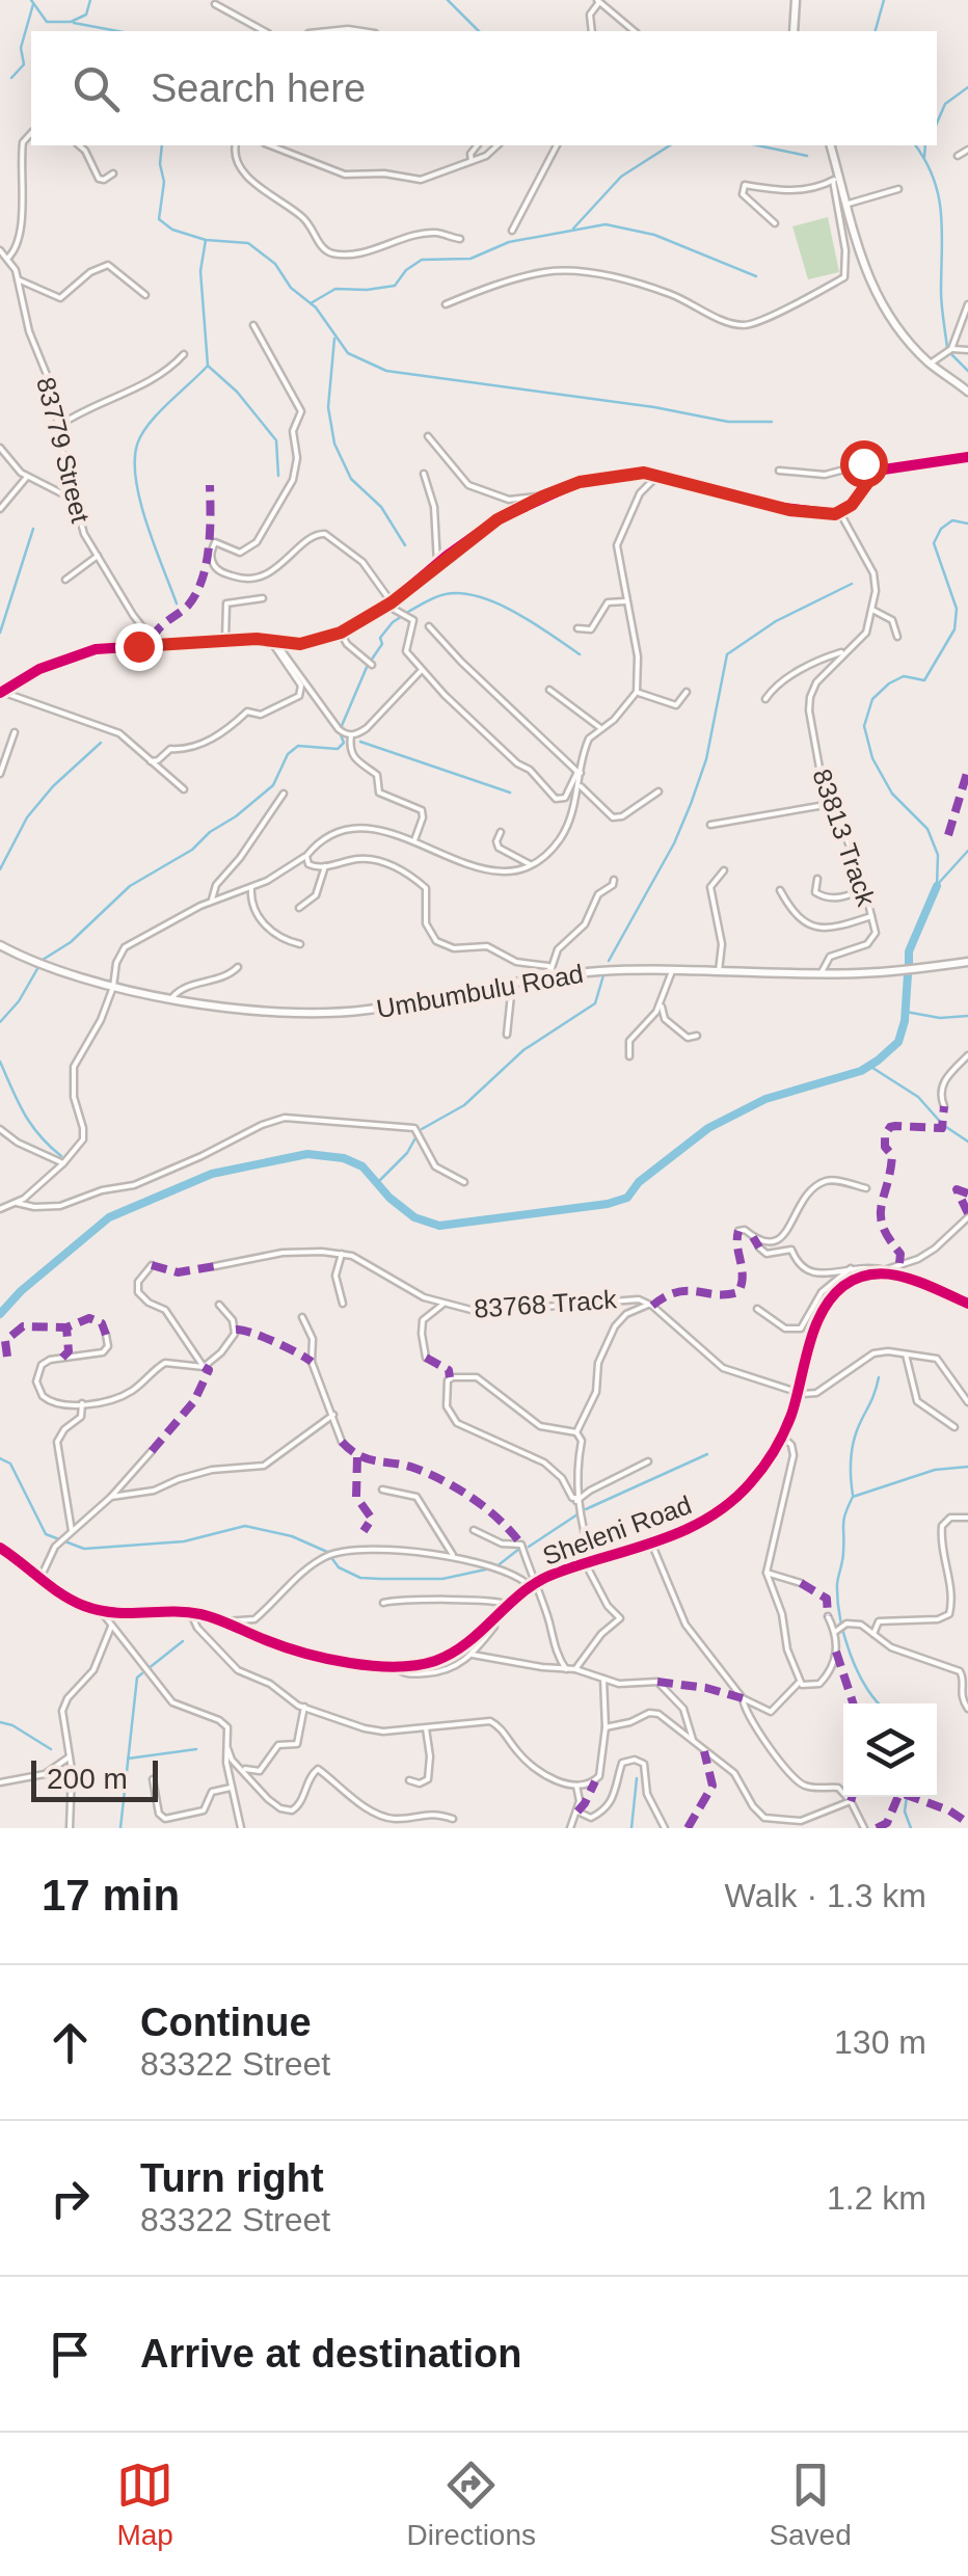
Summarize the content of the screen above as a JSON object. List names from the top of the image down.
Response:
{
  "streets": {
    "street": [
      "83779 Street",
      "83813 Track",
      "Umbumbulu Road",
      "83768 Track",
      "Sheleni Road"
    ]
  },
  "crossings": [
    ["83813 Track", "Umbumbulu Road"],
    ["83768 Track", "Sheleni Road"]
  ],
  "scale_bar": "200 m",
  "page": {
    "search": "Search here",
    "scale": "200 m",
    "heading": ["17 min", "Walk · 1.3 km"],
    "list": [
      ["Continue", "83322 Street", "130 m"],
      ["Turn right", "83322 Street", "1.2 km"],
      "Arrive at destination"
    ],
    "nav": ["Map", "Directions", "Saved"]
  }
}
